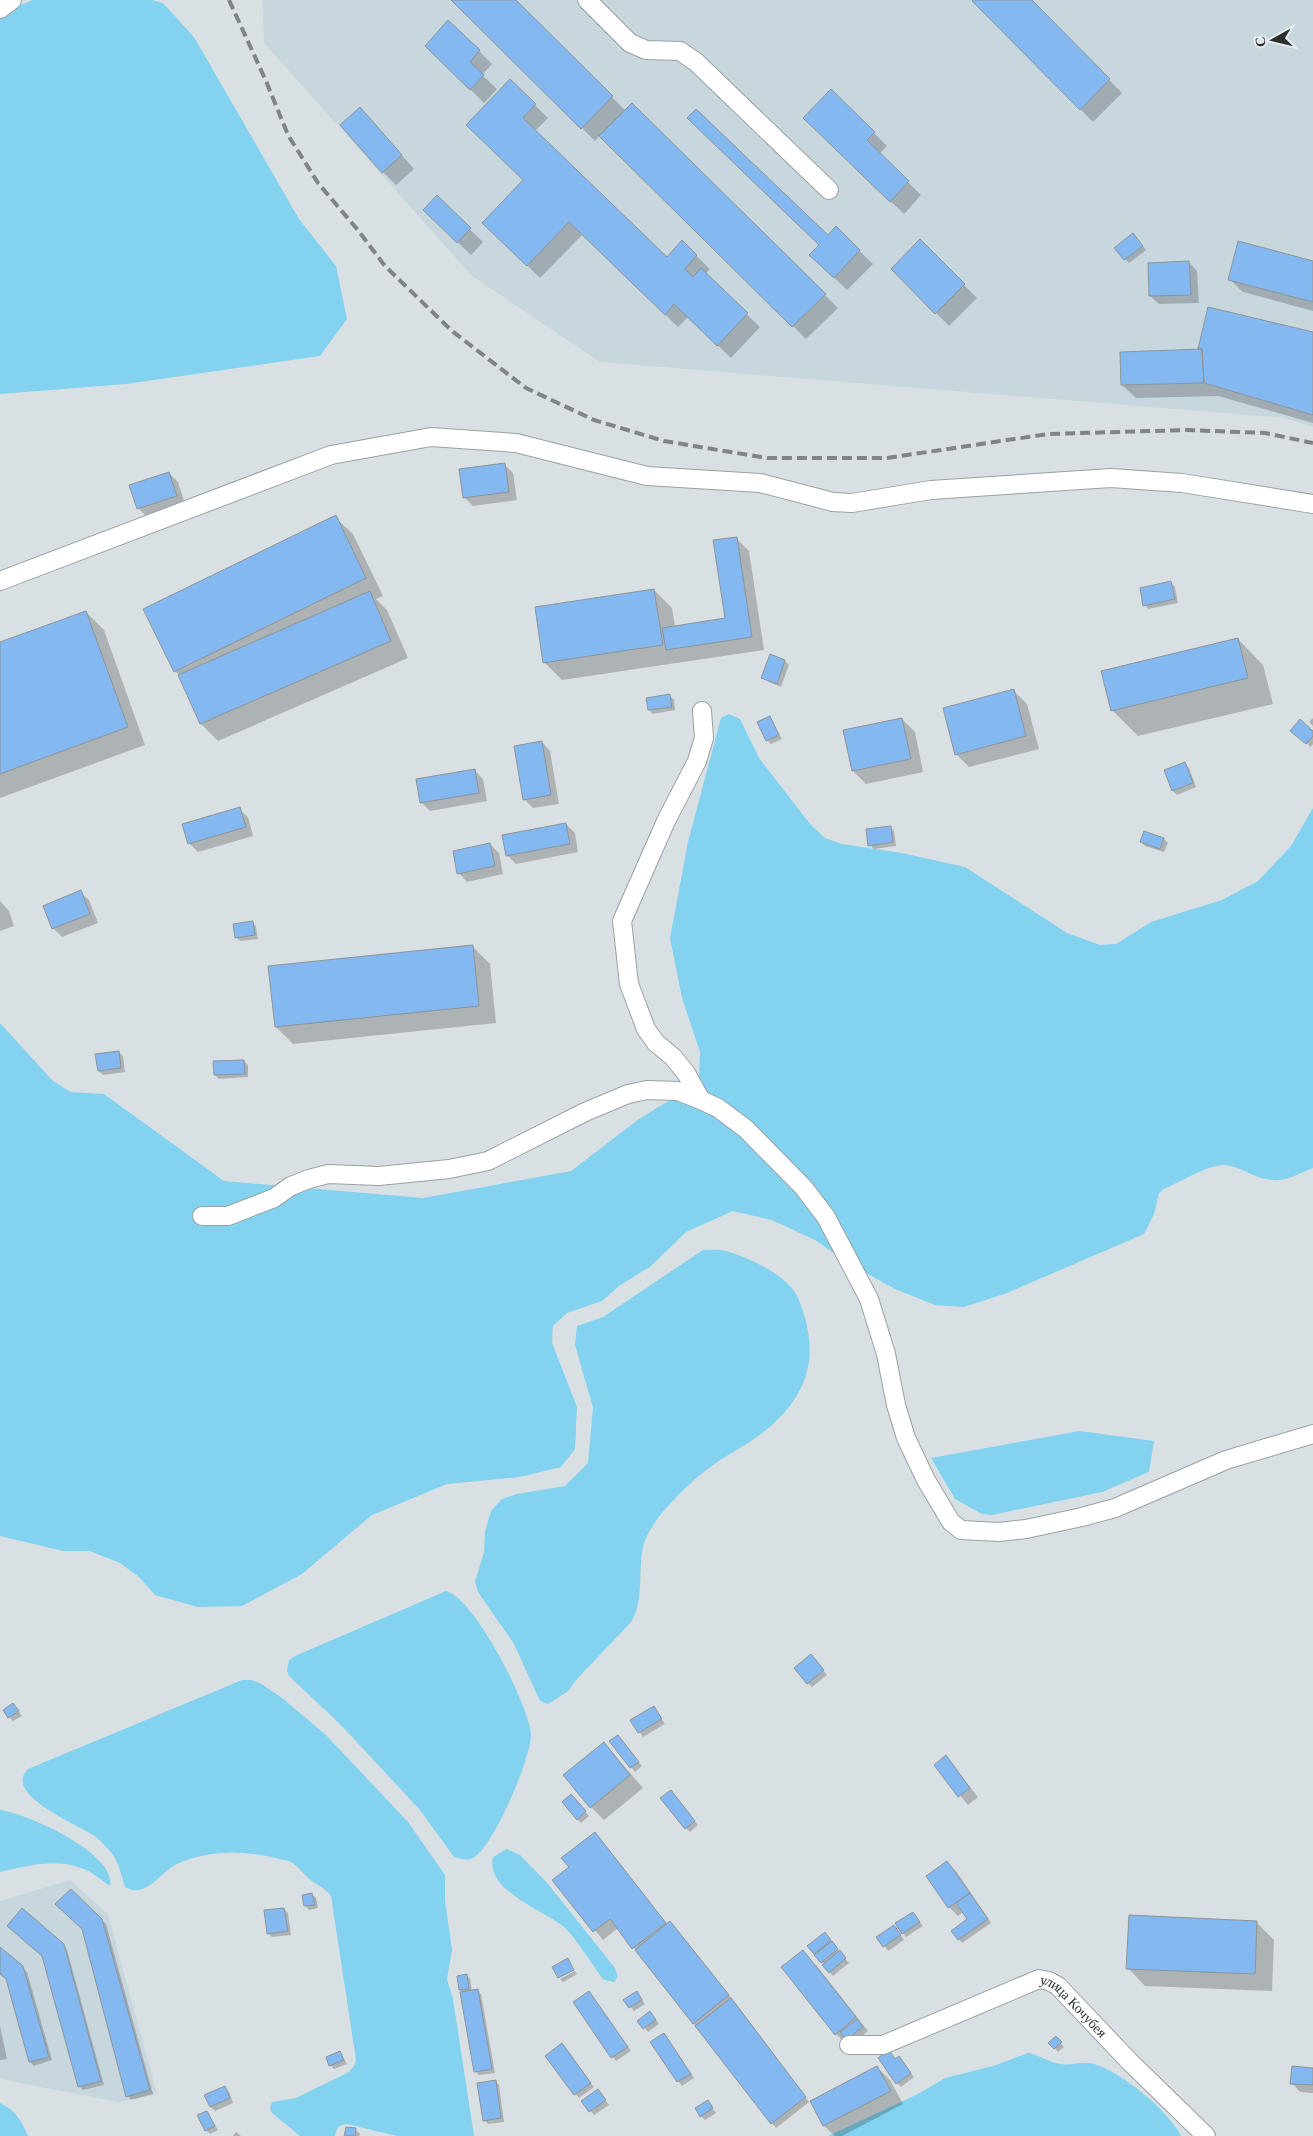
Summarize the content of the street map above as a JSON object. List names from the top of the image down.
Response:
{
  "streets": {
    "street": ["улица Кочубея"]
  },
  "north": "left"
}
